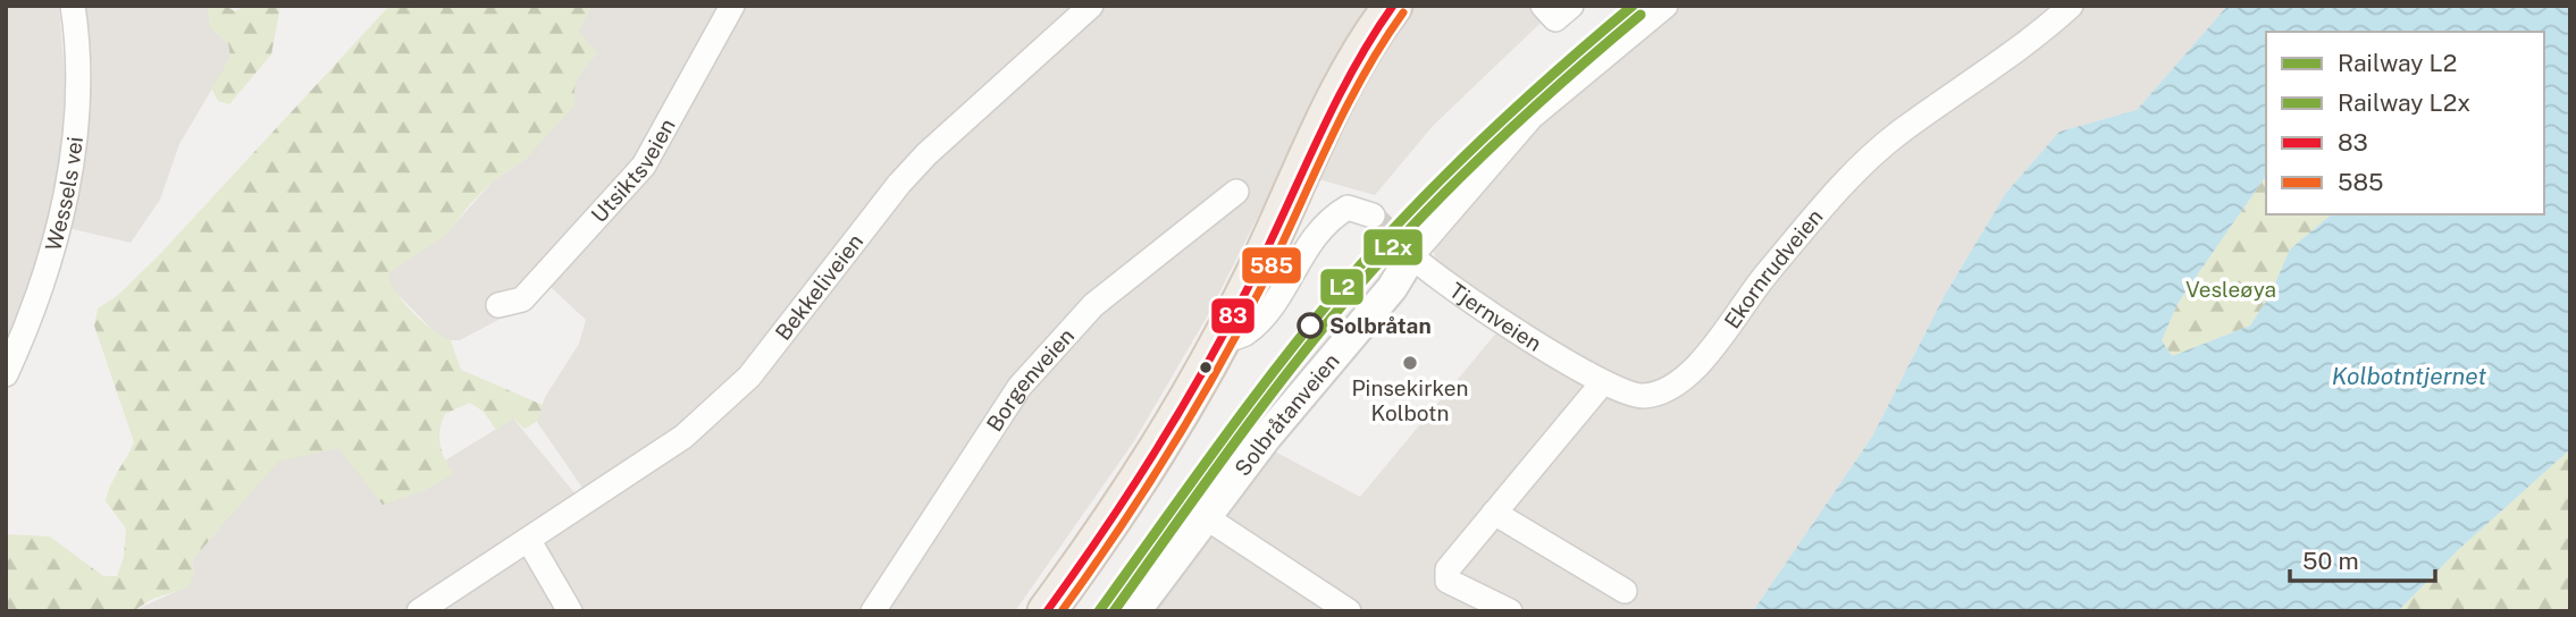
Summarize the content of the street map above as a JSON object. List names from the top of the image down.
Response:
{
  "streets": {
    "street": [
      "Utsiktsveien",
      "Wessels vei",
      "Ekornrudveien",
      "Bekkeliveien",
      "Tjernveien",
      "Borgenveien",
      "Solbråtanveien"
    ]
  },
  "crossings": [
    ["Ekornrudveien", "Tjernveien"],
    ["Tjernveien", "Solbråtanveien"]
  ],
  "water": ["Kolbotntjernet"],
  "parks": ["Vesleøya"],
  "places": ["Solbråtan", "Pinsekirken Kolbotn"],
  "lines": [
    "rail line L2",
    "transit line 83",
    "transit line 585",
    "rail line L2x"
  ],
  "legend": [
    "Railway L2",
    "Railway L2x",
    "83",
    "585"
  ],
  "scale_bar": "50 m"
}
